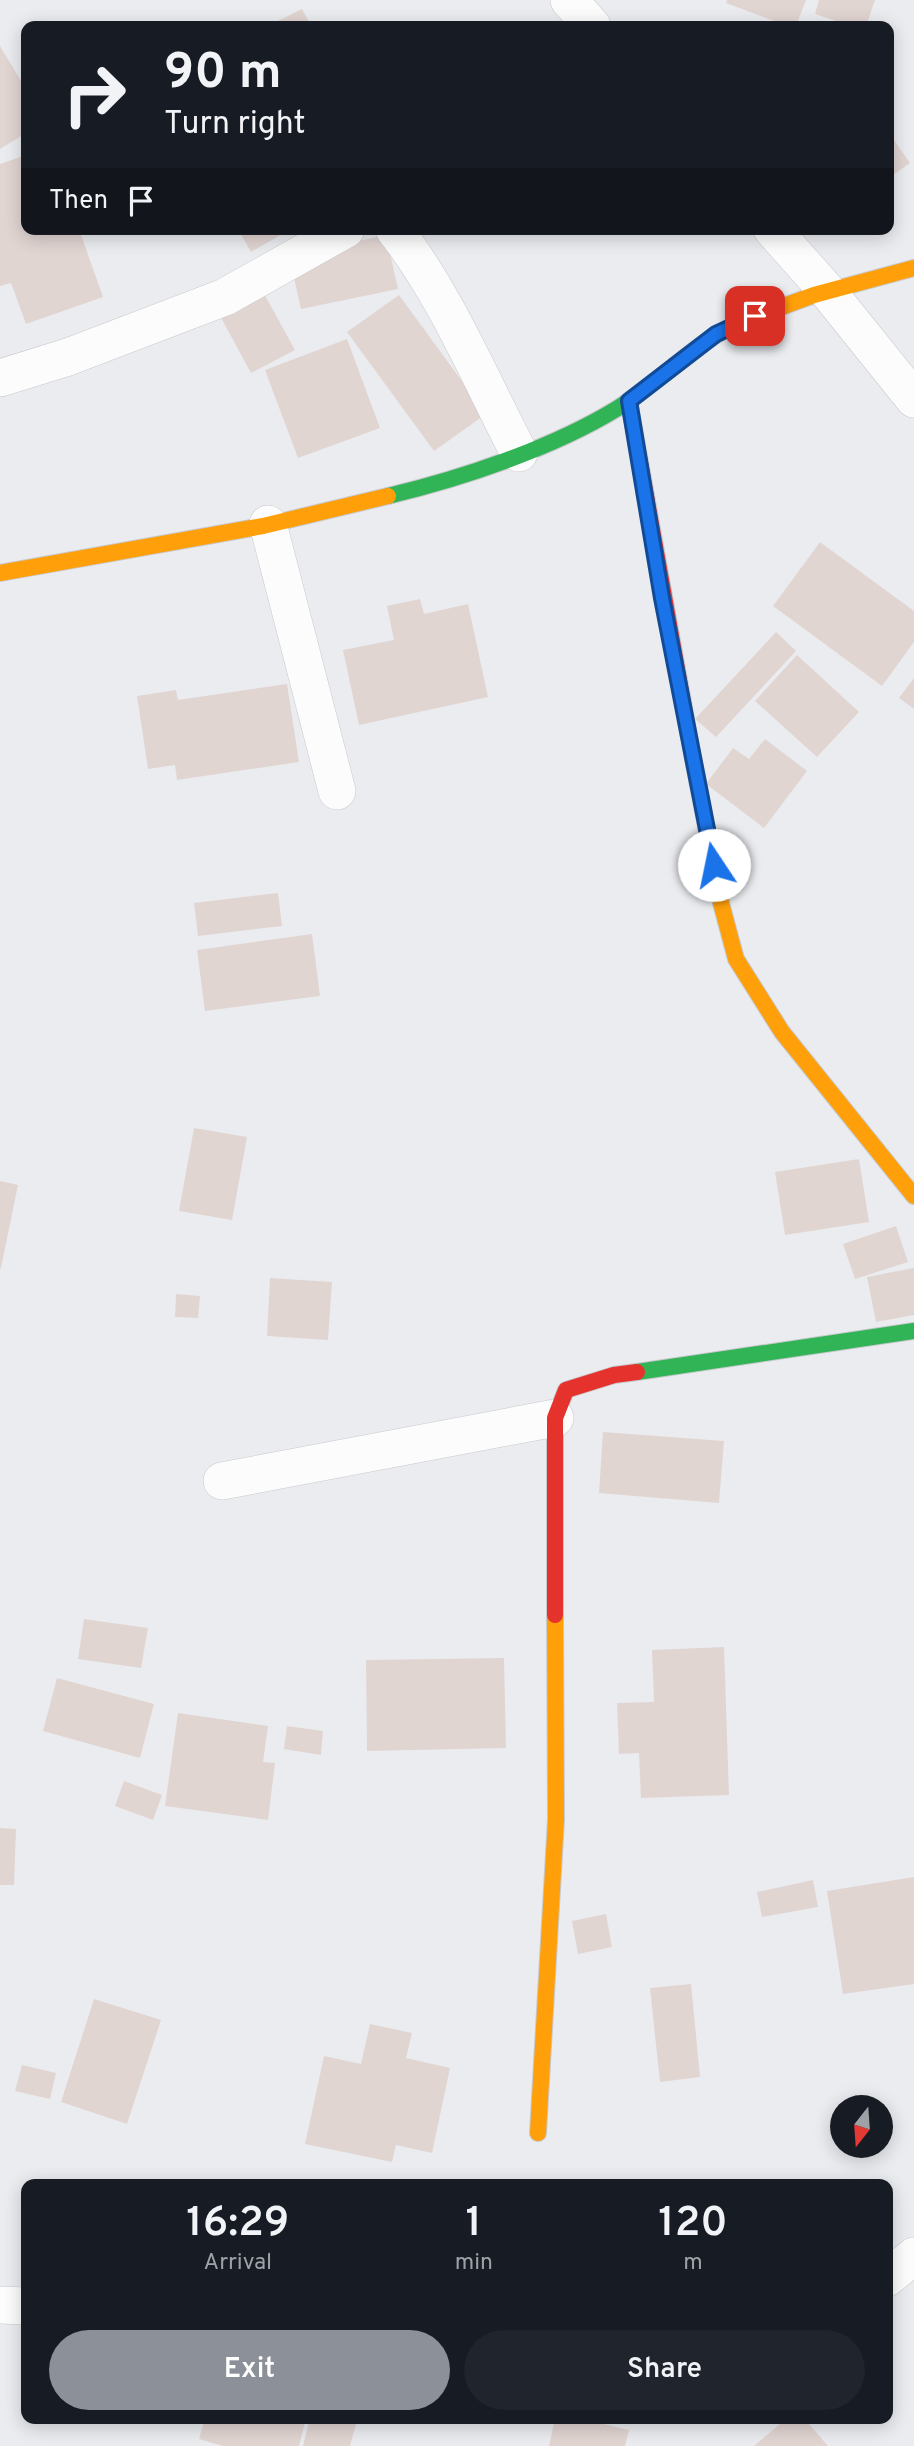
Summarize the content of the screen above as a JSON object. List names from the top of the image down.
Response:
{
  "north": "bottom",
  "page": {
    "turn": ["90 m", "Turn right"],
    "then": "Then",
    "eta": [
      "16:29",
      "Arrival",
      "1",
      "min",
      "120",
      "m"
    ],
    "buttons": ["Exit", "Share"]
  }
}
